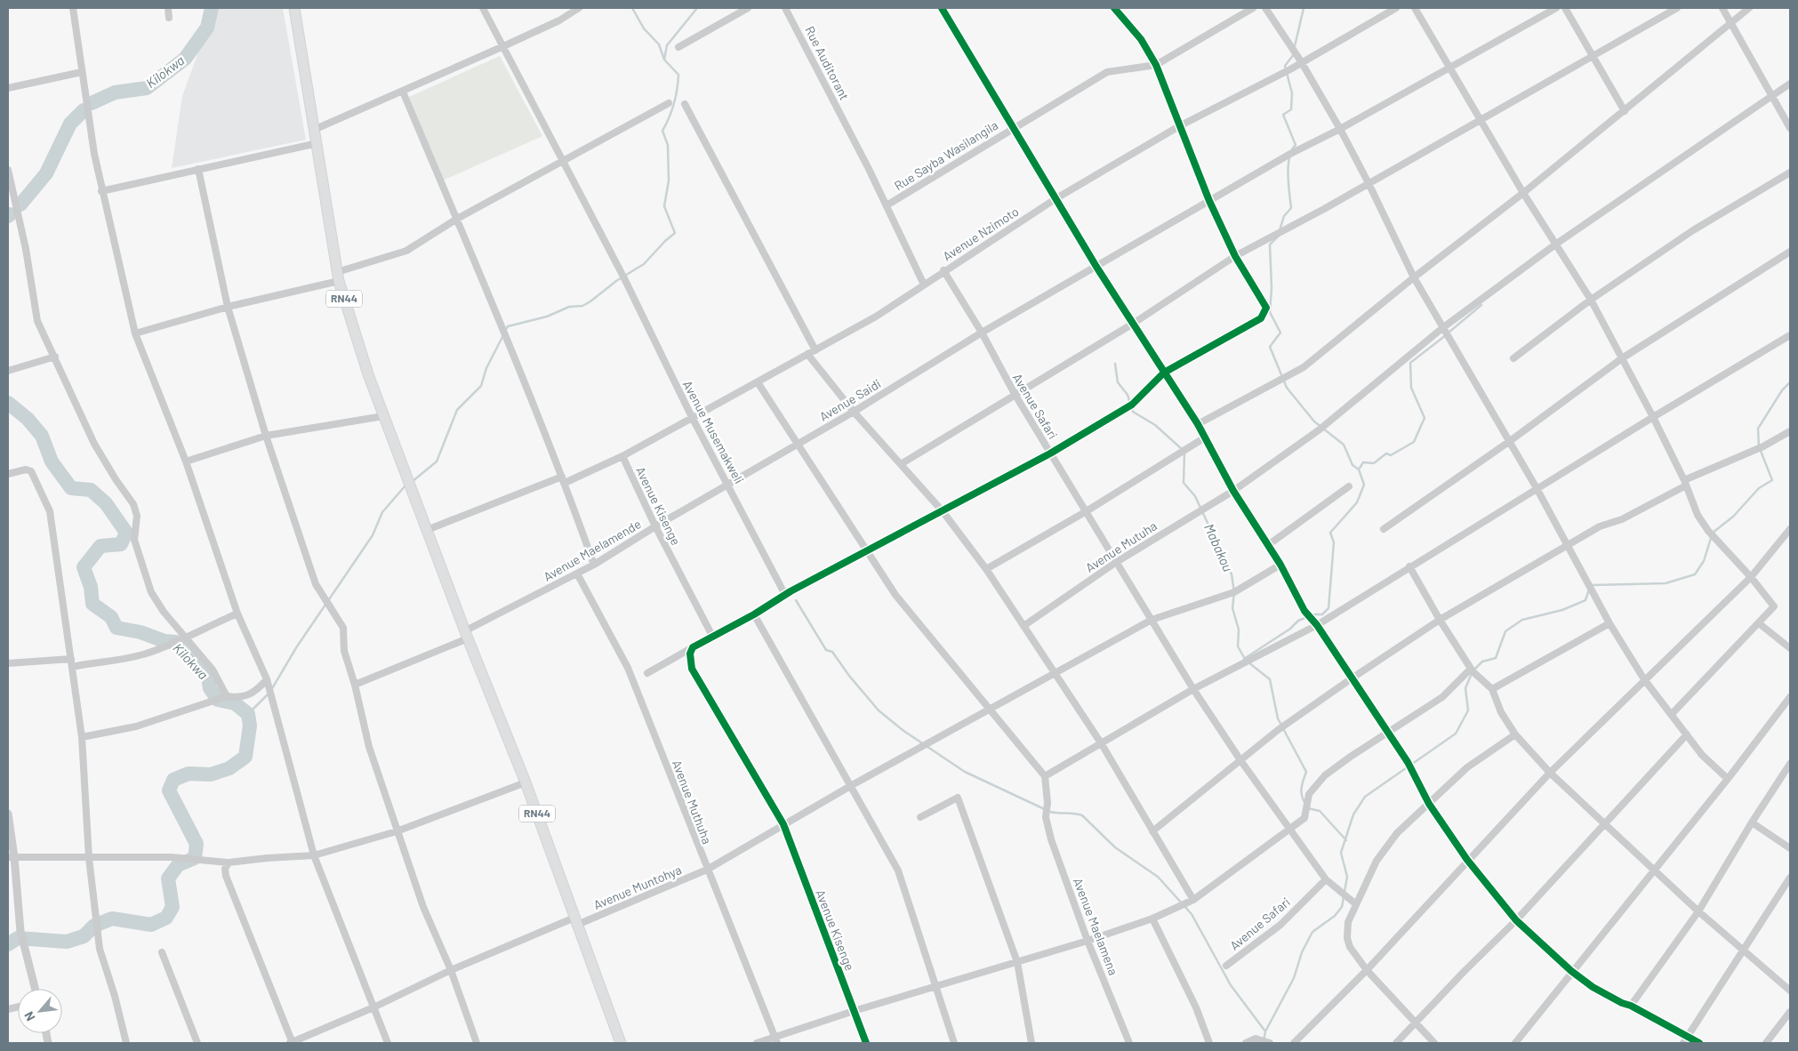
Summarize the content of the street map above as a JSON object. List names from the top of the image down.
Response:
{
  "streets": {
    "main road": ["RN44"],
    "street": [
      "Rue Auditorant",
      "Rue Sayba Wasilangila",
      "Avenue Nzimoto",
      "Avenue Saidi",
      "Avenue Safari",
      "Avenue Musemakweli",
      "Avenue Kisenge",
      "Avenue Mutuha",
      "Avenue Maelamende",
      "Avenue Muthuha",
      "Avenue Muntohya",
      "Avenue Maelamena"
    ]
  },
  "crossings": [
    ["Rue Auditorant", "Rue Sayba Wasilangila"],
    ["Avenue Nzimoto", "Avenue Safari"],
    ["Avenue Nzimoto", "Avenue Musemakweli"],
    ["Avenue Nzimoto", "Avenue Kisenge"],
    ["RN44", "Avenue Maelamende"],
    ["RN44", "Avenue Muntohya"],
    ["Avenue Saidi", "Avenue Safari"],
    ["Avenue Saidi", "Avenue Musemakweli"],
    ["Avenue Saidi", "Avenue Maelamende"],
    ["Avenue Safari", "Avenue Mutuha"],
    ["Avenue Safari", "Avenue Muntohya"],
    ["Avenue Musemakweli", "Avenue Kisenge"],
    ["Avenue Musemakweli", "Avenue Maelamende"],
    ["Avenue Kisenge", "Avenue Maelamende"],
    ["Avenue Kisenge", "Avenue Muntohya"],
    ["Avenue Maelamende", "Avenue Muthuha"],
    ["Avenue Muthuha", "Avenue Muntohya"]
  ],
  "water": ["Kilokwa", "Mabakou"],
  "north": "bottom left"
}
